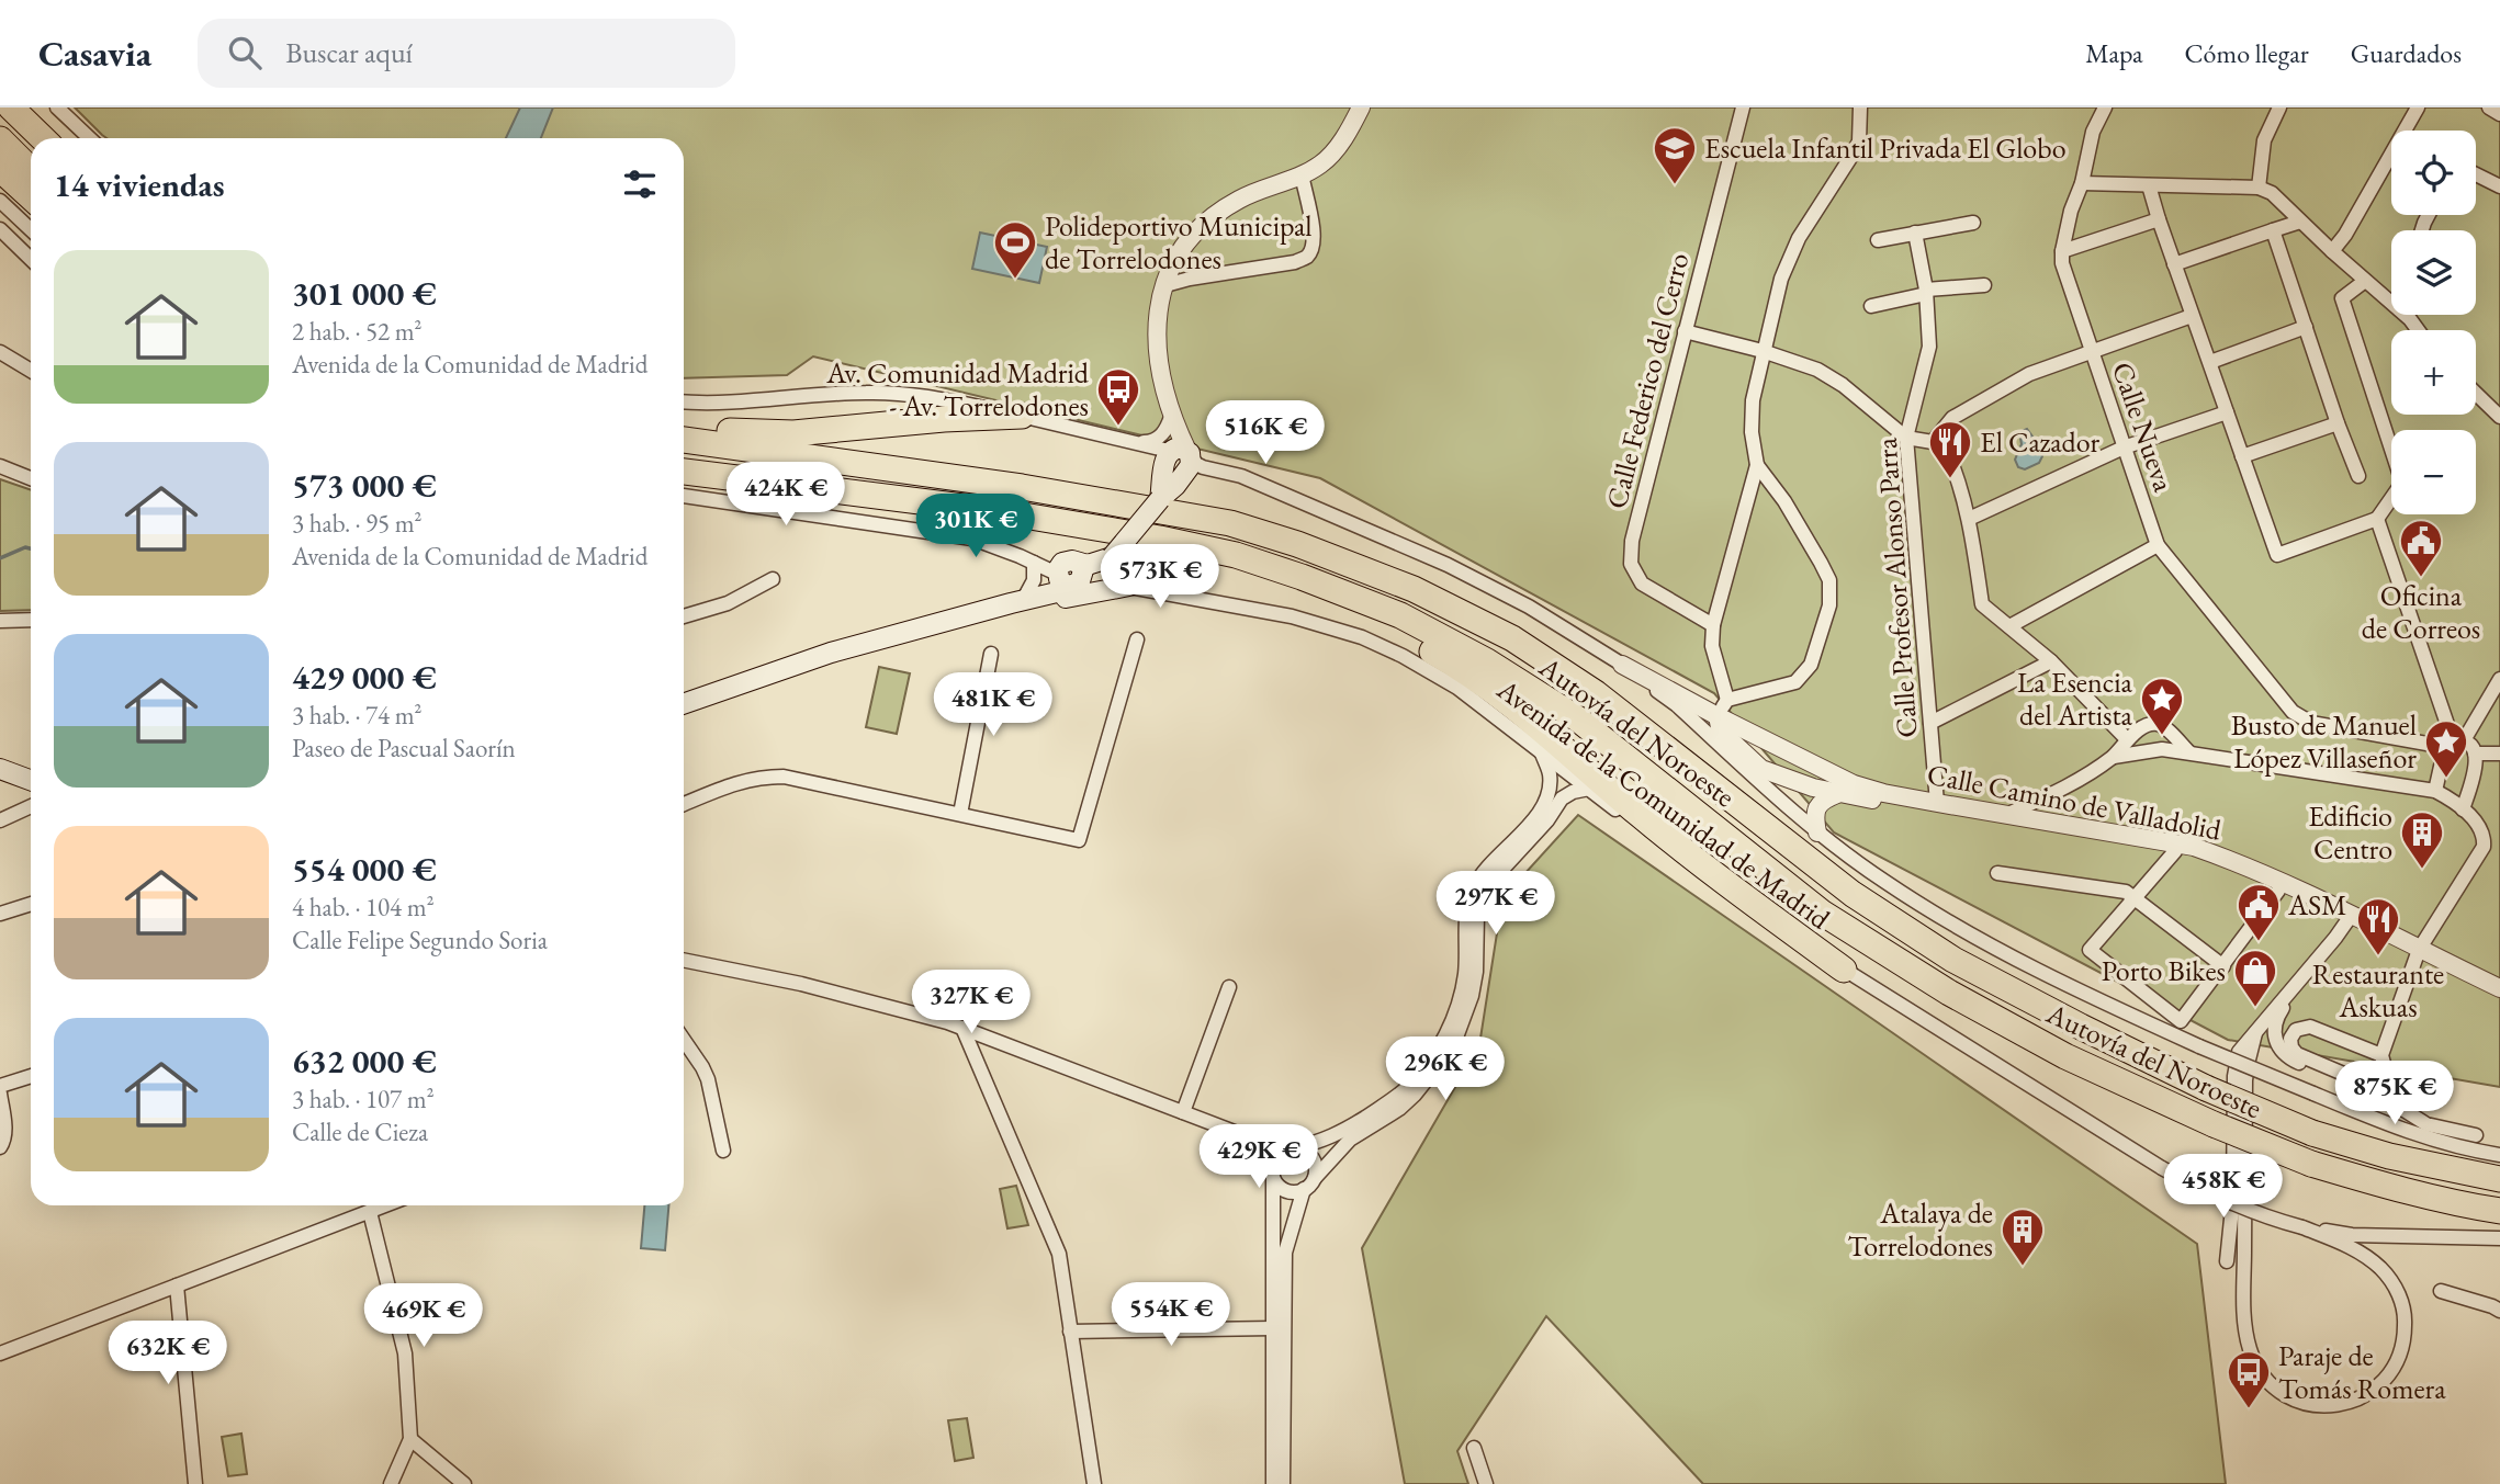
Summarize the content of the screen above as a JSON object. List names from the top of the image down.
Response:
{
  "streets": {
    "highway": ["Autovía del Noroeste"],
    "street": [
      "Calle Federico del Cerro",
      "Calle Nueva",
      "Calle Profesor Alonso Parra",
      "Calle Camino de Valladolid",
      "Avenida de la Comunidad de Madrid"
    ]
  },
  "crossings": [
    ["Calle Profesor Alonso Parra", "Calle Camino de Valladolid"]
  ],
  "places": {
    "school or university": ["Escuela Infantil Privada El Globo"],
    "sports": ["Polideportivo Municipal de Torrelodones"],
    "bus stop": ["Av. Comunidad Madrid - Av. Torrelodones", "Paraje de Tomás Romera"],
    "restaurant": ["El Cazador", "Restaurante Askuas"],
    "public building": ["Oficina de Correos", "ASM"],
    "place": ["La Esencia del Artista", "Busto de Manuel López Villaseñor"],
    "building": ["Edificio Centro", "Atalaya de Torrelodones"],
    "shop": ["Porto Bikes"]
  },
  "page": {
    "header": "Casavia",
    "search": "Buscar aquí",
    "nav": ["Mapa", "Cómo llegar", "Guardados"],
    "map_buttons": ["+", "−"],
    "heading": "14 viviendas",
    "list": [
      {
        "name": "301 000 €",
        "note": "2 hab. · 52 m² · Avenida de la Comunidad de Madrid"
      },
      {
        "name": "573 000 €",
        "note": "3 hab. · 95 m² · Avenida de la Comunidad de Madrid"
      },
      {
        "name": "429 000 €",
        "note": "3 hab. · 74 m² · Paseo de Pascual Saorín"
      },
      {
        "name": "554 000 €",
        "note": "4 hab. · 104 m² · Calle Felipe Segundo Soria"
      },
      {
        "name": "632 000 €",
        "note": "3 hab. · 107 m² · Calle de Cieza"
      }
    ],
    "price": [
      "516K €",
      "424K €",
      "301K €",
      "573K €",
      "481K €",
      "297K €",
      "327K €",
      "296K €",
      "875K €",
      "429K €",
      "458K €",
      "554K €",
      "469K €",
      "632K €"
    ]
  }
}
